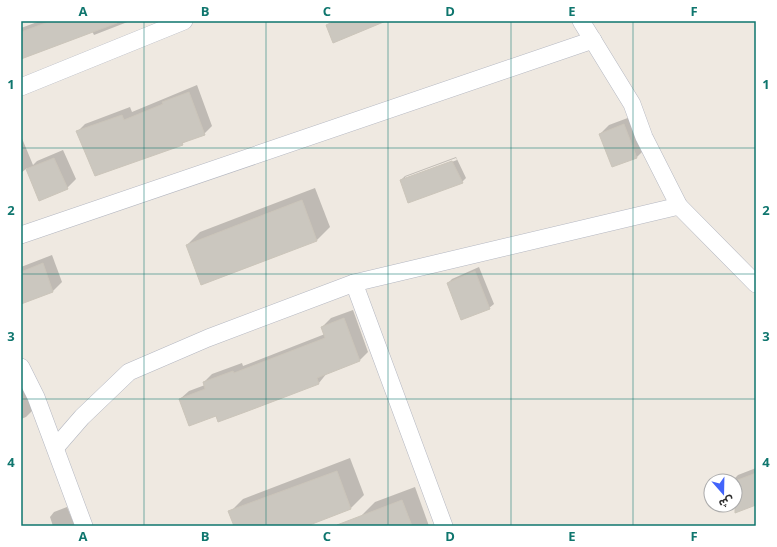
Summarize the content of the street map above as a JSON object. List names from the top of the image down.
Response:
{
  "north": "bottom",
  "grid": {
    "columns": [
      "A",
      "B",
      "C",
      "D",
      "E",
      "F"
    ],
    "rows": [
      "1",
      "2",
      "3",
      "4"
    ]
  }
}
